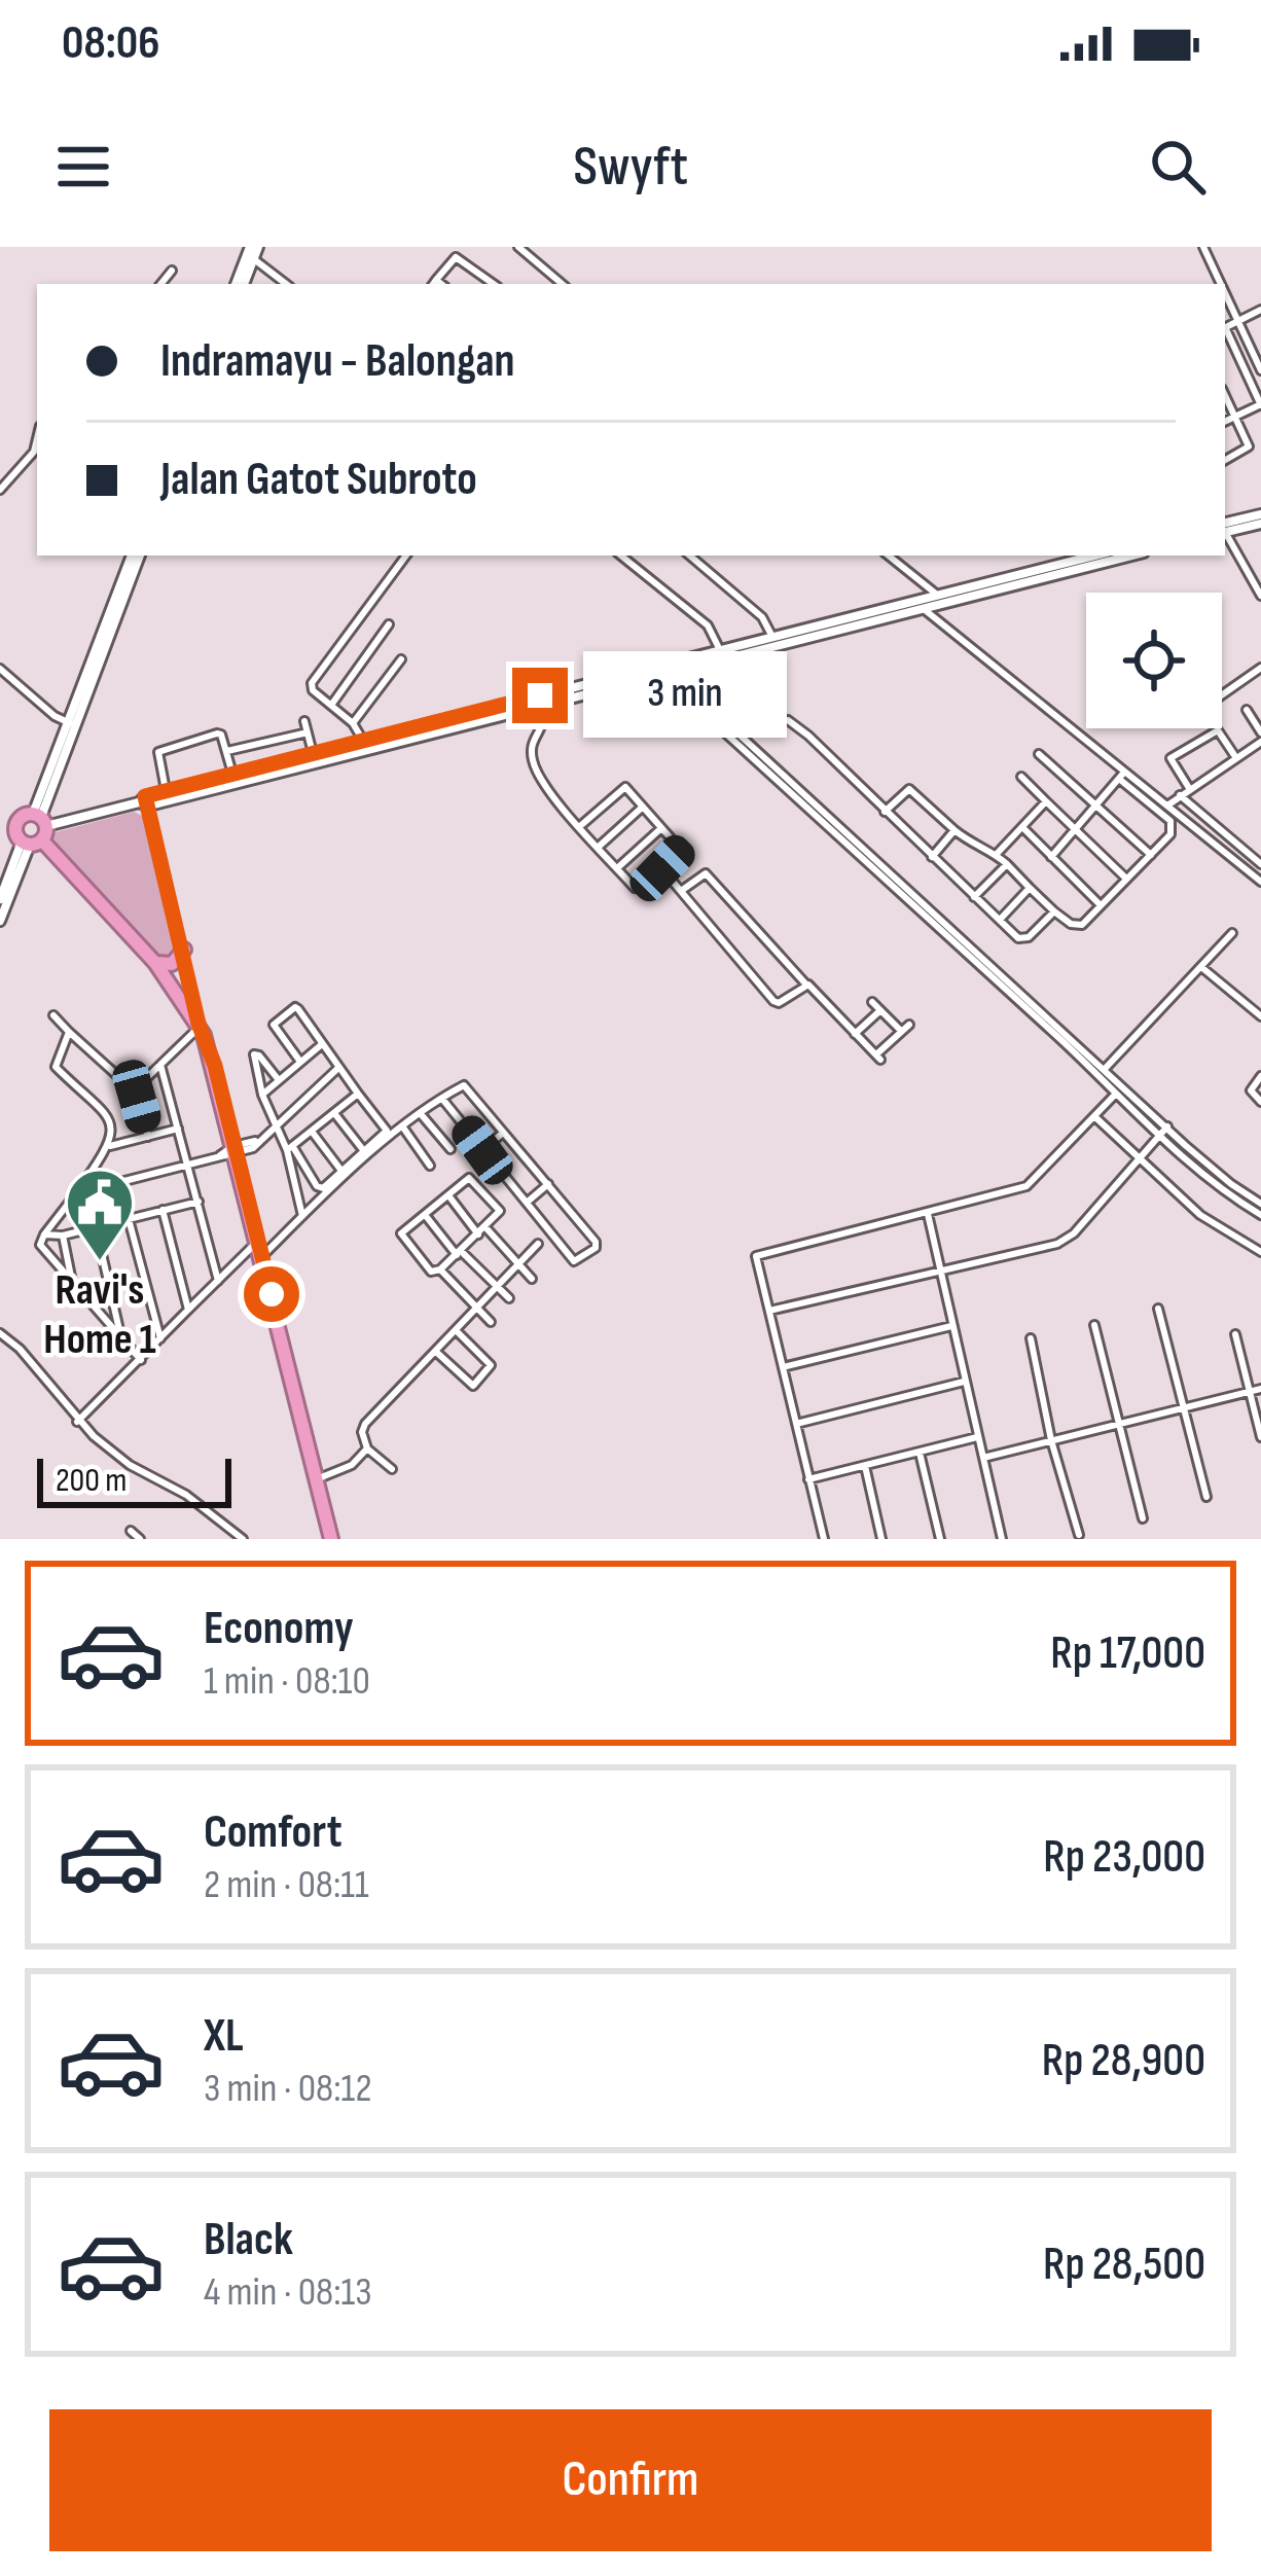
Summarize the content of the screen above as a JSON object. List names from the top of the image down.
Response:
{
  "places": {
    "public building": ["Ravi's Home 1"]
  },
  "scale_bar": "200 m",
  "page": {
    "status": "08:06",
    "header": "Swyft",
    "banner": ["Indramayu - Balongan", "Jalan Gatot Subroto"],
    "bubble": "3 min",
    "scale": "200 m",
    "list": [
      {
        "name": "Economy",
        "note": "1 min · 08:10",
        "value": "Rp 17,000"
      },
      {
        "name": "Comfort",
        "note": "2 min · 08:11",
        "value": "Rp 23,000"
      },
      {
        "name": "XL",
        "note": "3 min · 08:12",
        "value": "Rp 28,900"
      },
      {
        "name": "Black",
        "note": "4 min · 08:13",
        "value": "Rp 28,500"
      }
    ],
    "buttons": "Confirm"
  }
}
